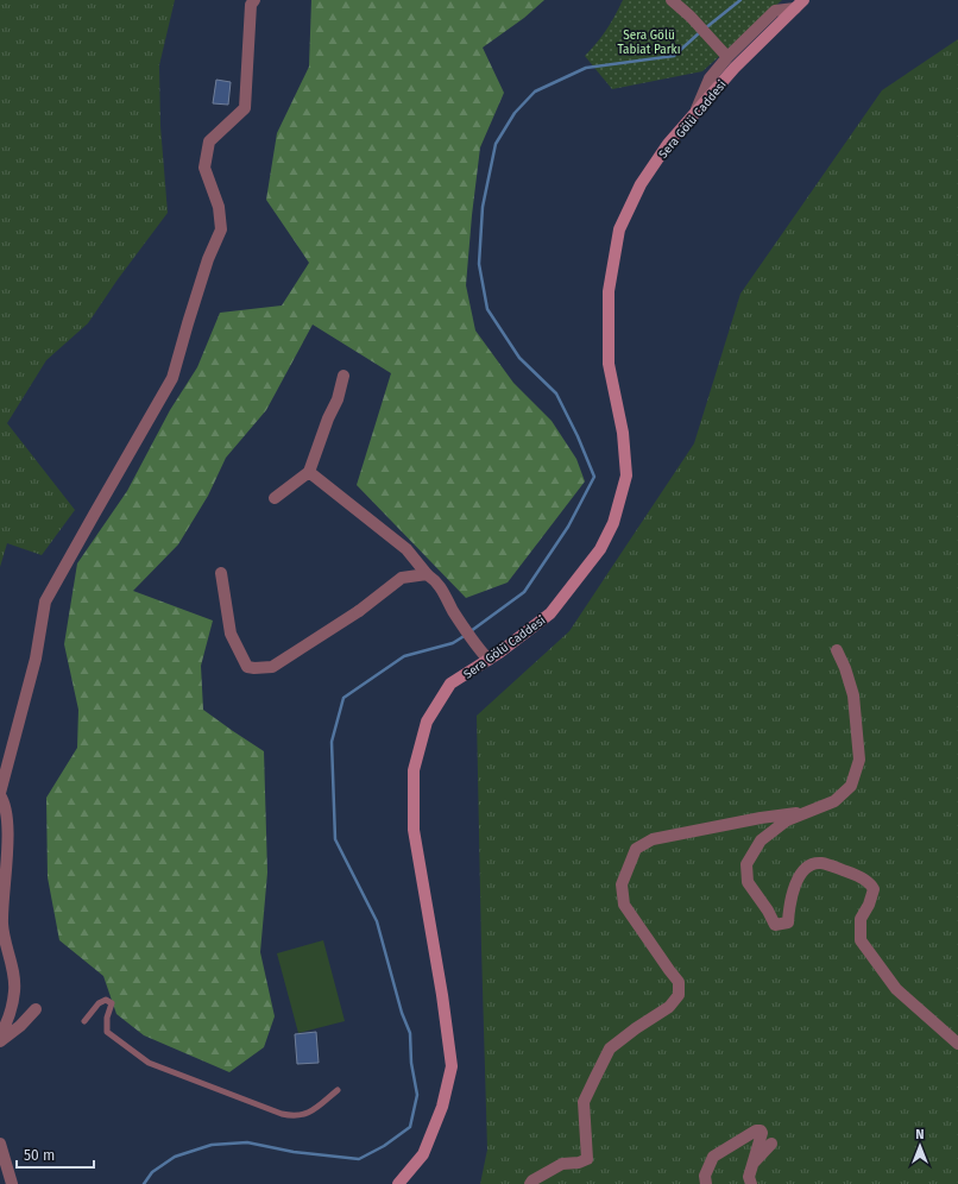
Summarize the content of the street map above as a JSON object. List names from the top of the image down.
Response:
{
  "streets": {
    "main road": ["Sera Gölü Caddesi"]
  },
  "parks": ["Sera Gölü Tabiat Parkı"],
  "scale_bar": "50 m",
  "north": "top"
}
